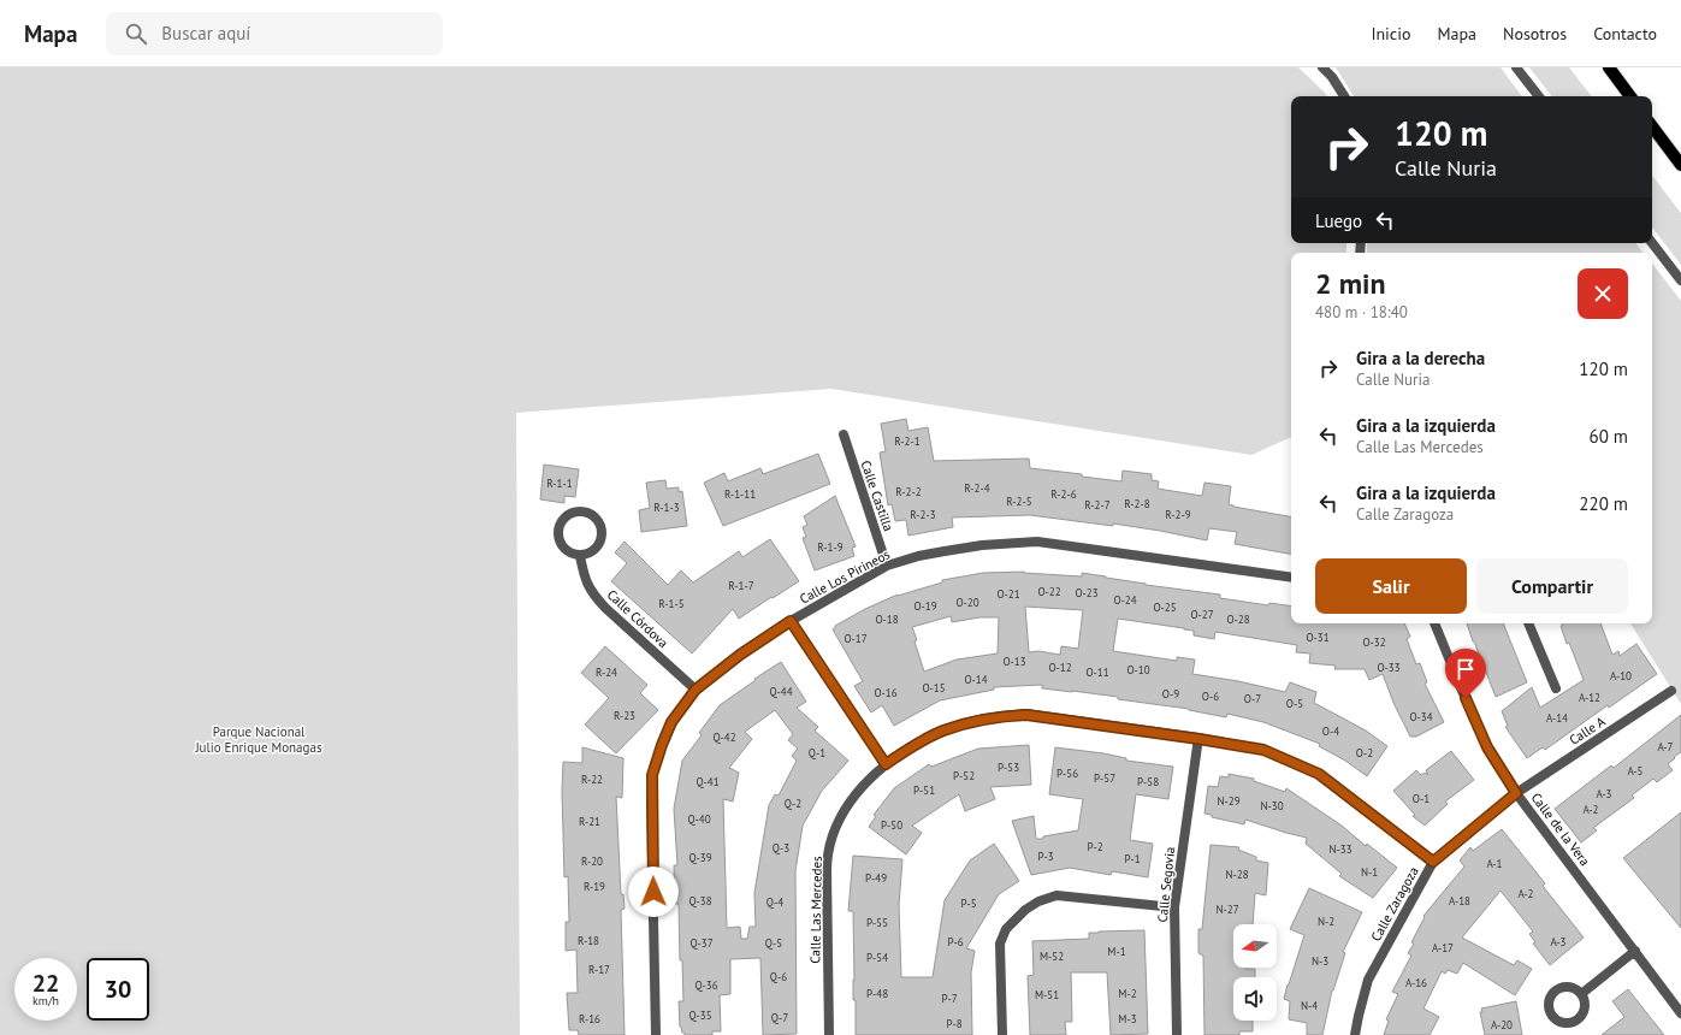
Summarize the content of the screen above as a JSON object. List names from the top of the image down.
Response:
{
  "streets": {
    "street": [
      "Calle Castilla",
      "Calle Los Pirineos",
      "Calle Córdova",
      "Calle A",
      "Calle de la Vera",
      "Calle Segovia",
      "Calle Zaragoza",
      "Calle Las Mercedes"
    ]
  },
  "crossings": [
    ["Calle Castilla", "Calle Los Pirineos"],
    ["Calle Los Pirineos", "Calle Córdova"],
    ["Calle A", "Calle de la Vera"],
    ["Calle A", "Calle Zaragoza"],
    ["Calle de la Vera", "Calle Zaragoza"],
    ["Calle Segovia", "Calle Las Mercedes"],
    ["Calle Zaragoza", "Calle Las Mercedes"]
  ],
  "parks": ["Parque Nacional Julio Enrique Monagas"],
  "house_numbers": [
    "R-2-1",
    "R-1-1",
    "R-2-4",
    "R-2-2",
    "R-1-11",
    "R-2-6",
    "R-2-5",
    "R-2-8",
    "R-2-7",
    "R-1-3",
    "R-2-3",
    "R-2-9",
    "R-1-9",
    "R-1-7",
    "O-22",
    "O-23",
    "O-21",
    "O-24",
    "O-20",
    "R-1-5",
    "O-19",
    "O-25",
    "O-27",
    "O-18",
    "O-28",
    "O-31",
    "O-17",
    "O-32",
    "O-13",
    "O-12",
    "O-33",
    "O-10",
    "R-24",
    "O-11",
    "A-10",
    "O-14",
    "O-15",
    "Q-44",
    "O-16",
    "O-9",
    "O-6",
    "A-12",
    "O-7",
    "O-5",
    "R-23",
    "O-34",
    "A-14",
    "O-4",
    "Q-42",
    "A-7",
    "Q-1",
    "O-2",
    "P-53",
    "A-5",
    "P-56",
    "P-52",
    "P-57",
    "R-22",
    "Q-41",
    "P-58",
    "P-51",
    "A-3",
    "O-1",
    "N-29",
    "Q-2",
    "N-30",
    "A-2",
    "Q-40",
    "R-21",
    "P-50",
    "P-2",
    "Q-3",
    "N-33",
    "P-3",
    "Q-39",
    "P-1",
    "R-20",
    "A-1",
    "N-1",
    "N-28",
    "P-49",
    "R-19",
    "A-2",
    "Q-38",
    "A-18",
    "Q-4",
    "P-5",
    "N-27",
    "N-2",
    "P-55",
    "R-18",
    "P-6",
    "A-3",
    "Q-37",
    "Q-5",
    "A-17",
    "M-1",
    "M-52",
    "P-54",
    "N-3",
    "R-17",
    "Q-6",
    "A-16",
    "Q-36",
    "P-48",
    "M-2",
    "M-51",
    "P-7",
    "N-4",
    "Q-35",
    "Q-7",
    "R-16",
    "M-3",
    "P-8",
    "A-20"
  ],
  "north": "left",
  "page": {
    "header": "Mapa",
    "search": "Buscar aquí",
    "nav": [
      "Inicio",
      "Mapa",
      "Nosotros",
      "Contacto"
    ],
    "turn": ["120 m", "Calle Nuria"],
    "then": "Luego",
    "heading": ["2 min", "480 m · 18:40"],
    "list": [
      {
        "name": "Gira a la derecha",
        "note": "Calle Nuria",
        "value": "120 m"
      },
      {
        "name": "Gira a la izquierda",
        "note": "Calle Las Mercedes",
        "value": "60 m"
      },
      {
        "name": "Gira a la izquierda",
        "note": "Calle Zaragoza",
        "value": "220 m"
      }
    ],
    "buttons": ["Salir", "Compartir"],
    "speed": "22 km/h",
    "limit": "30"
  }
}
